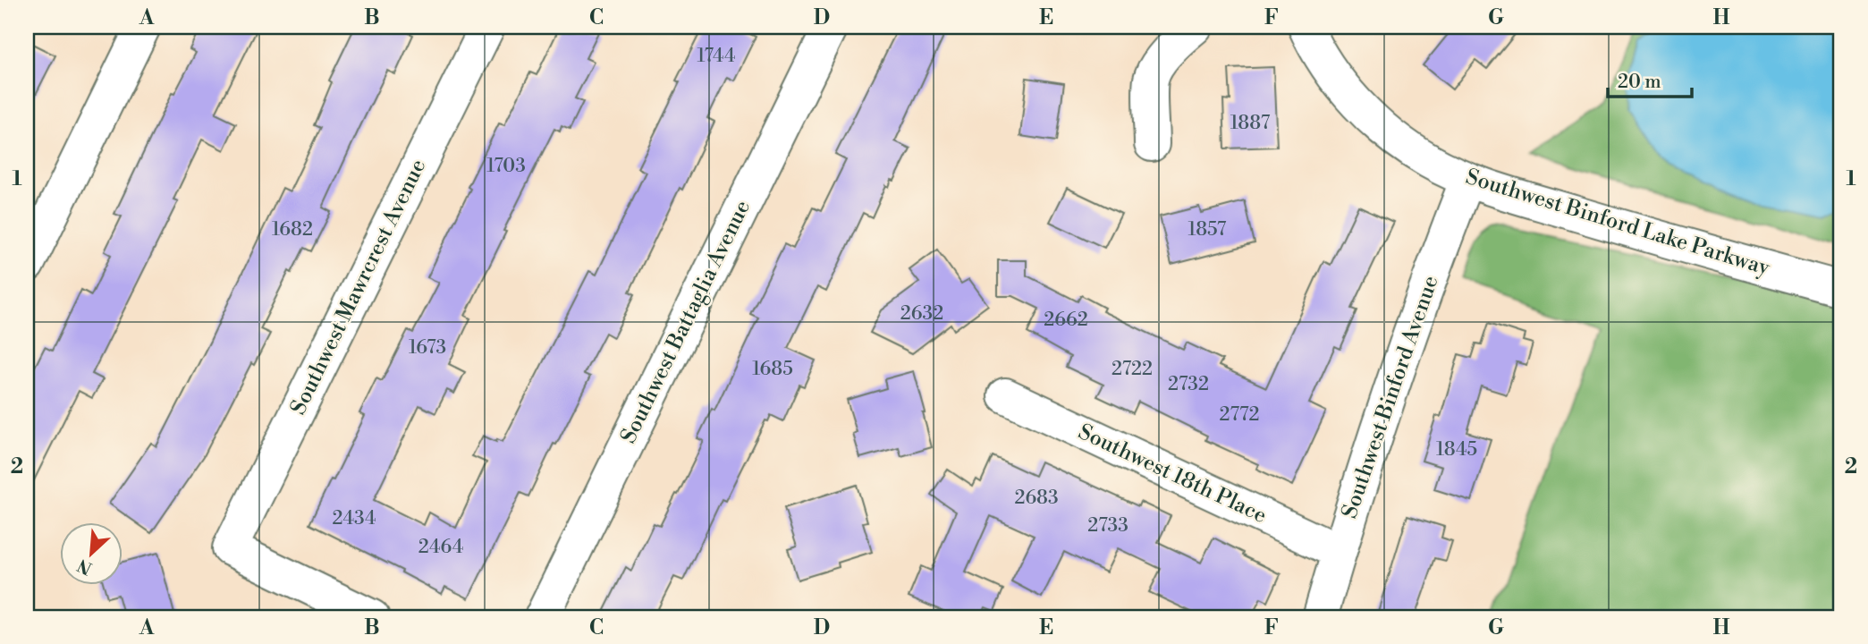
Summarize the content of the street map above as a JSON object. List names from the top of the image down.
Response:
{
  "streets": {
    "street": [
      "Southwest Binford Lake Parkway",
      "Southwest Mawrcrest Avenue",
      "Southwest Battaglia Avenue",
      "Southwest Binford Avenue",
      "Southwest 18th Place"
    ]
  },
  "crossings": [
    ["Southwest Binford Lake Parkway", "Southwest Binford Avenue"],
    ["Southwest Binford Avenue", "Southwest 18th Place"]
  ],
  "house_numbers": [
    "1744",
    "1887",
    "1703",
    "1682",
    "1857",
    "2632",
    "2662",
    "1673",
    "1685",
    "2722",
    "2732",
    "2772",
    "1845",
    "2683",
    "2434",
    "2733",
    "2464"
  ],
  "scale_bar": "20 m",
  "north": "bottom left",
  "grid": {
    "columns": [
      "A",
      "B",
      "C",
      "D",
      "E",
      "F",
      "G",
      "H"
    ],
    "rows": ["1", "2"]
  }
}
